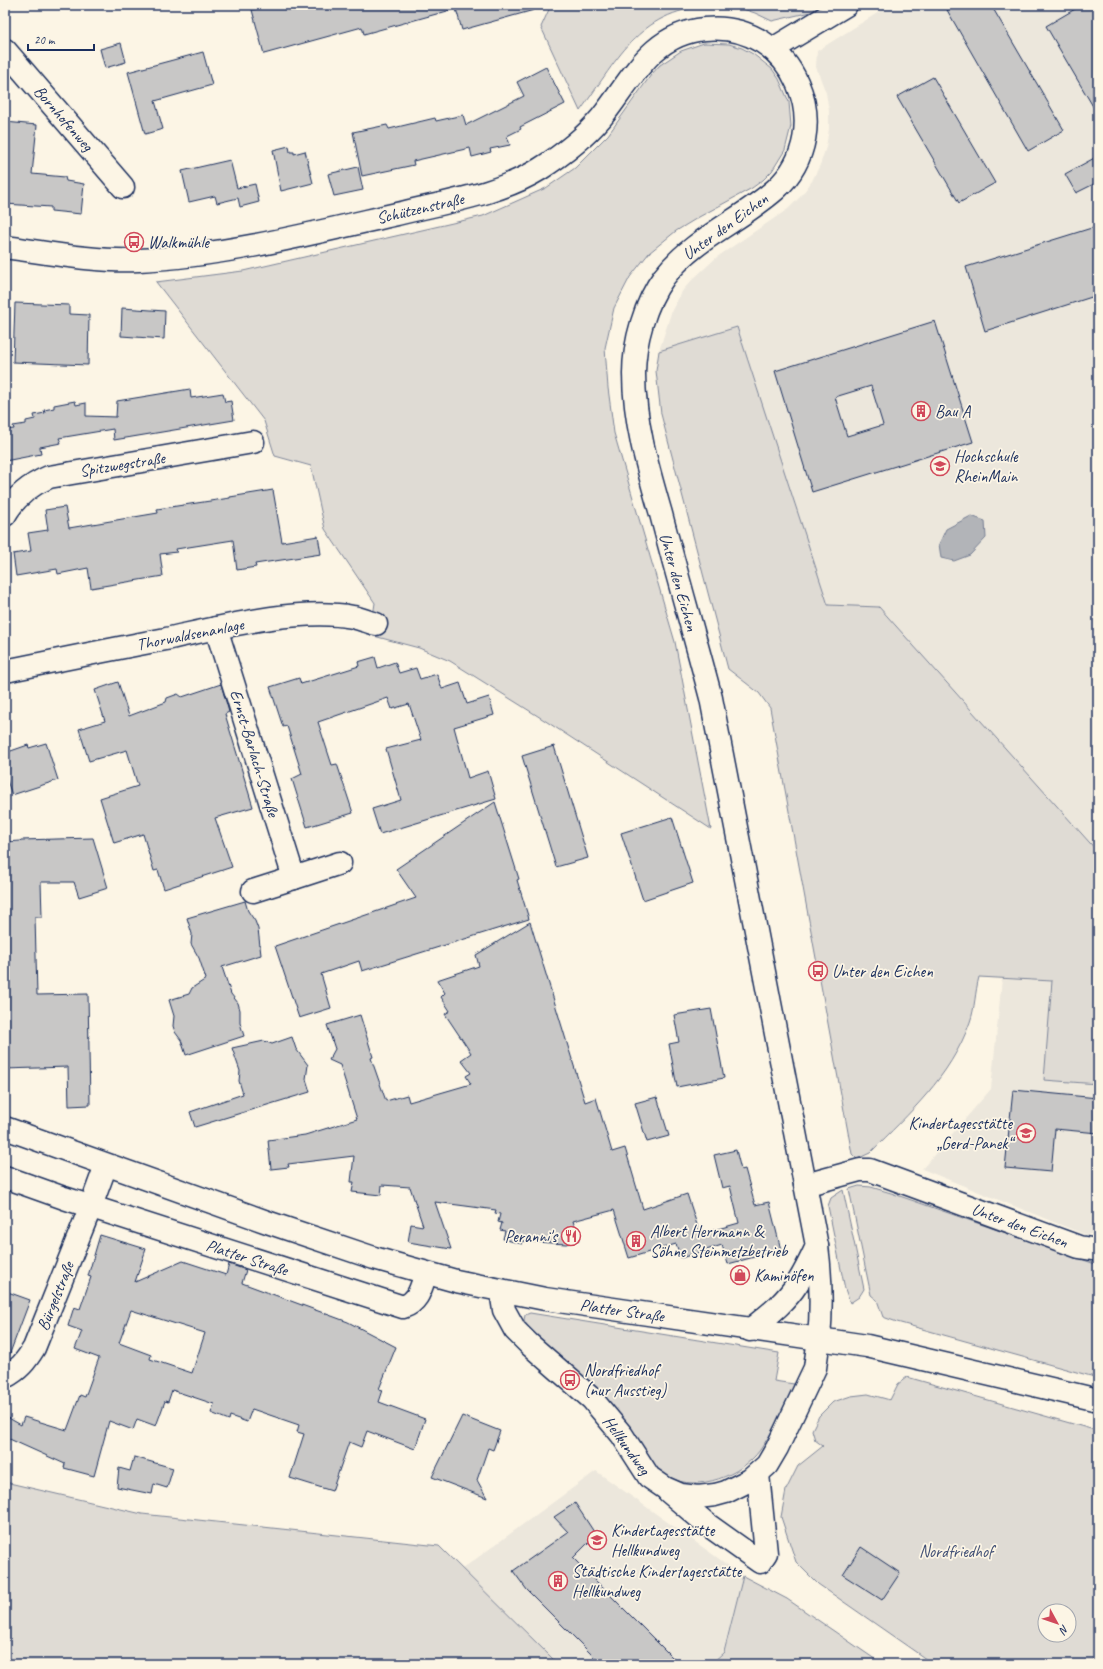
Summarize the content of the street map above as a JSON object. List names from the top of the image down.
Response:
{
  "streets": {
    "main road": [
      "Bornhofenweg",
      "Schützenstraße",
      "Unter den Eichen",
      "Spitzwegstraße",
      "Thorwaldsenanlage",
      "Ernst-Barlach-Straße",
      "Platter Straße",
      "Bürgelstraße",
      "Hellkundweg"
    ]
  },
  "crossings": [
    ["Schützenstraße", "Unter den Eichen"],
    ["Unter den Eichen", "Platter Straße"],
    ["Unter den Eichen", "Hellkundweg"],
    ["Thorwaldsenanlage", "Ernst-Barlach-Straße"],
    ["Platter Straße", "Bürgelstraße"],
    ["Platter Straße", "Hellkundweg"]
  ],
  "parks": ["Nordfriedhof"],
  "places": {
    "bus stop": ["Walkmühle", "Unter den Eichen", "Nordfriedhof (nur Ausstieg)"],
    "building": ["Bau A", "Albert Herrmann & Söhne Steinmetzbetrieb", "Städtische Kindertagesstätte Hellkundweg"],
    "school or university": ["Hochschule RheinMain", "Kindertagesstätte „Gerd-Panek“", "Kindertagesstätte Hellkundweg"],
    "restaurant": ["Peranni's"],
    "shop": ["Kaminöfen"]
  },
  "scale_bar": "20 m",
  "north": "bottom right"
}
